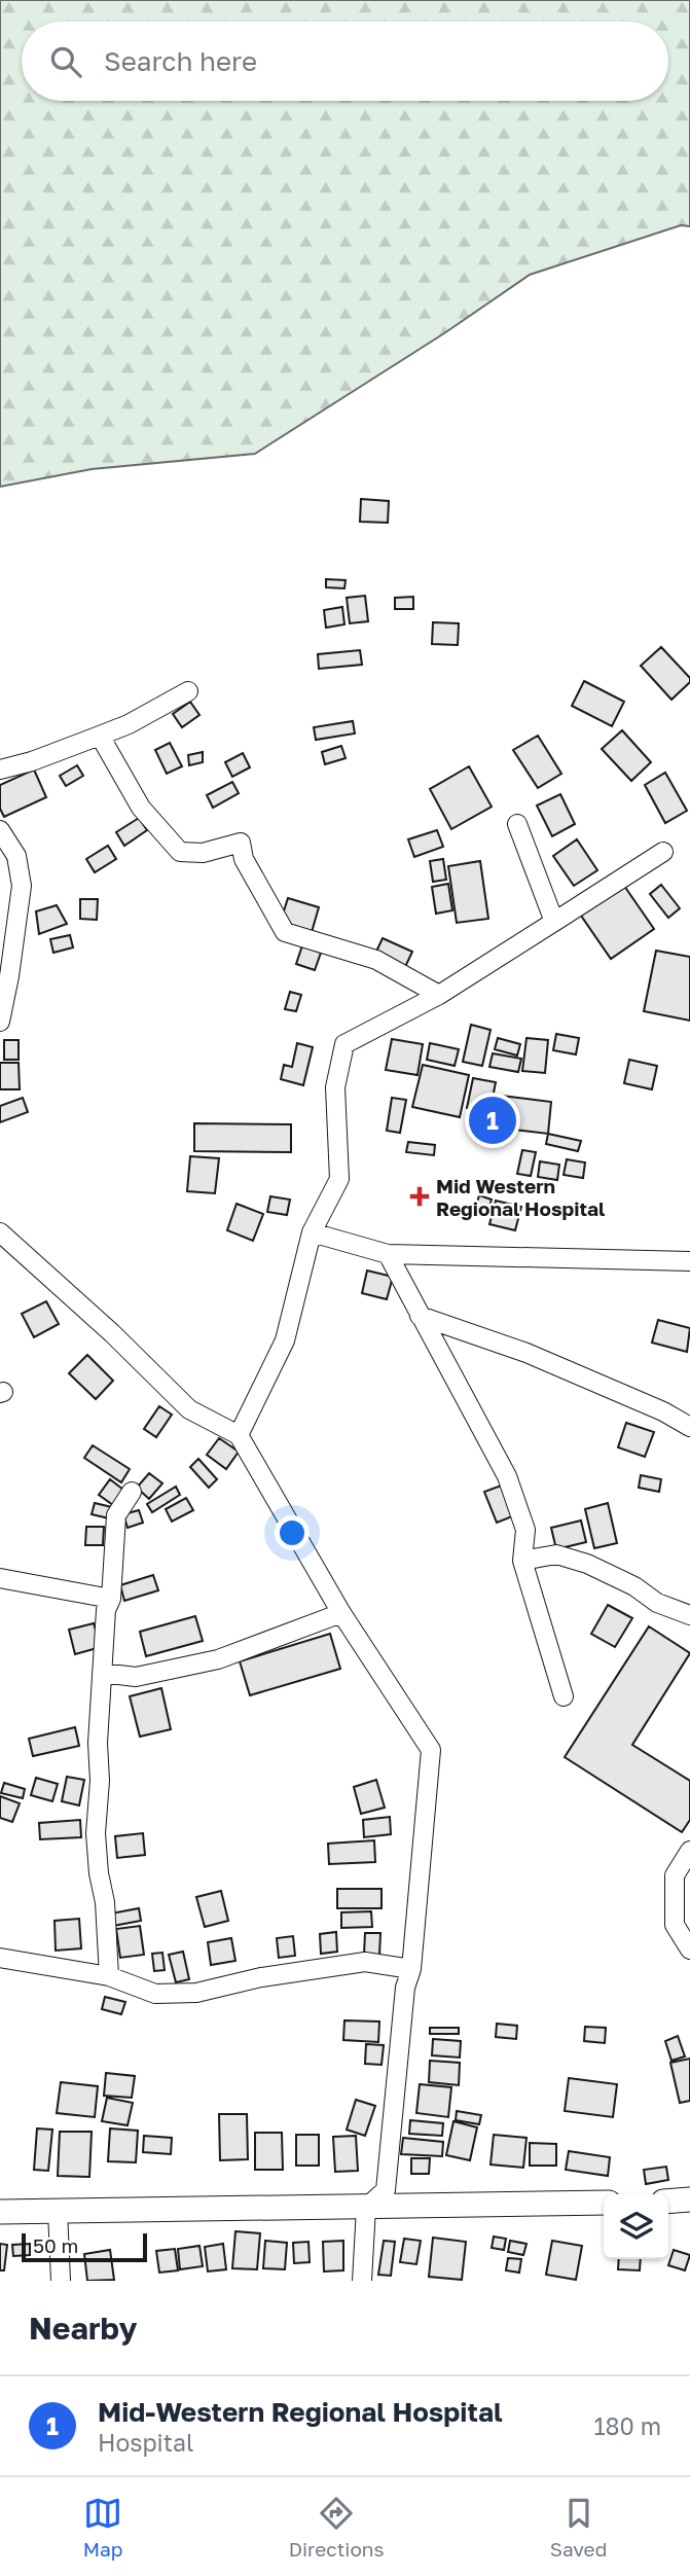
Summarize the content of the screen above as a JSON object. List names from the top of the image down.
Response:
{
  "places": {
    "health": ["Mid Western Regional Hospital"]
  },
  "scale_bar": "50 m",
  "page": {
    "search": "Search here",
    "pins": "1",
    "scale": "50 m",
    "heading": "Nearby",
    "list": [
      {
        "mark": "1",
        "name": "Mid-Western Regional Hospital",
        "note": "Hospital",
        "value": "180 m"
      }
    ],
    "nav": ["Map", "Directions", "Saved"]
  }
}
